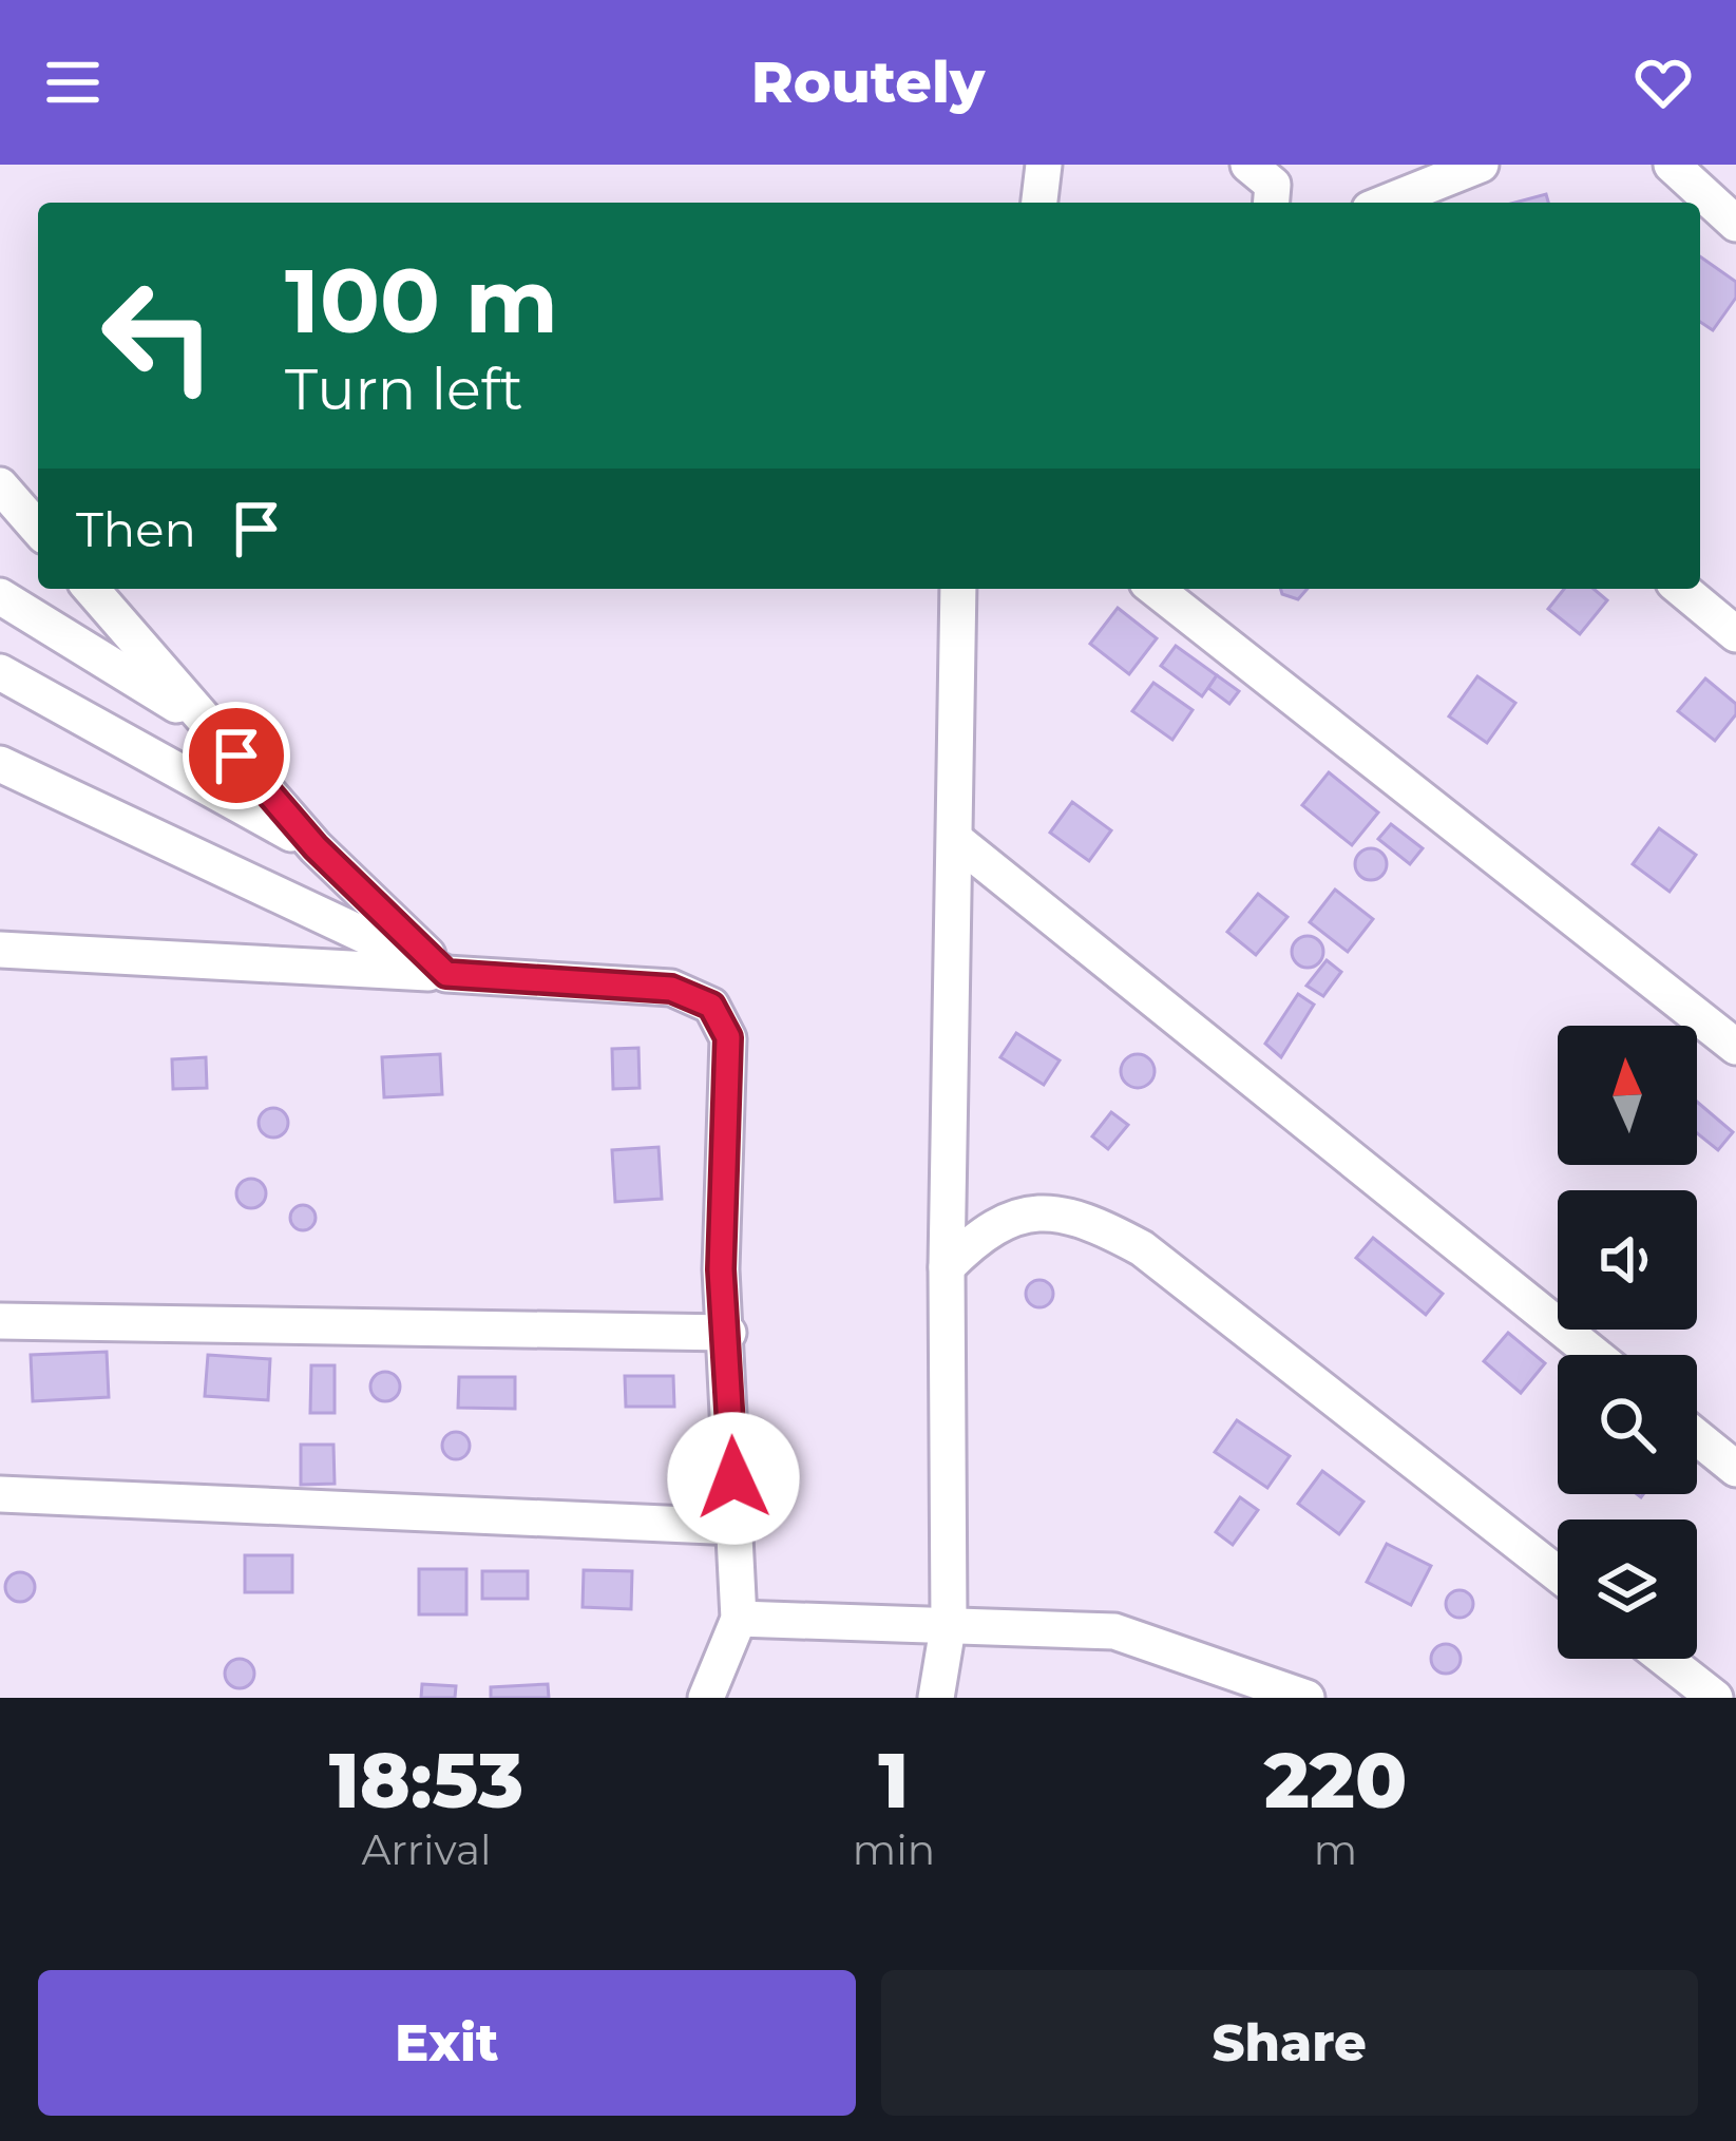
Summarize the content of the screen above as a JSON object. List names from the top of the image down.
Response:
{
  "north": "top",
  "page": {
    "header": "Routely",
    "turn": ["100 m", "Turn left"],
    "then": "Then",
    "eta": [
      "18:53",
      "Arrival",
      "1",
      "min",
      "220",
      "m"
    ],
    "buttons": ["Exit", "Share"]
  }
}
